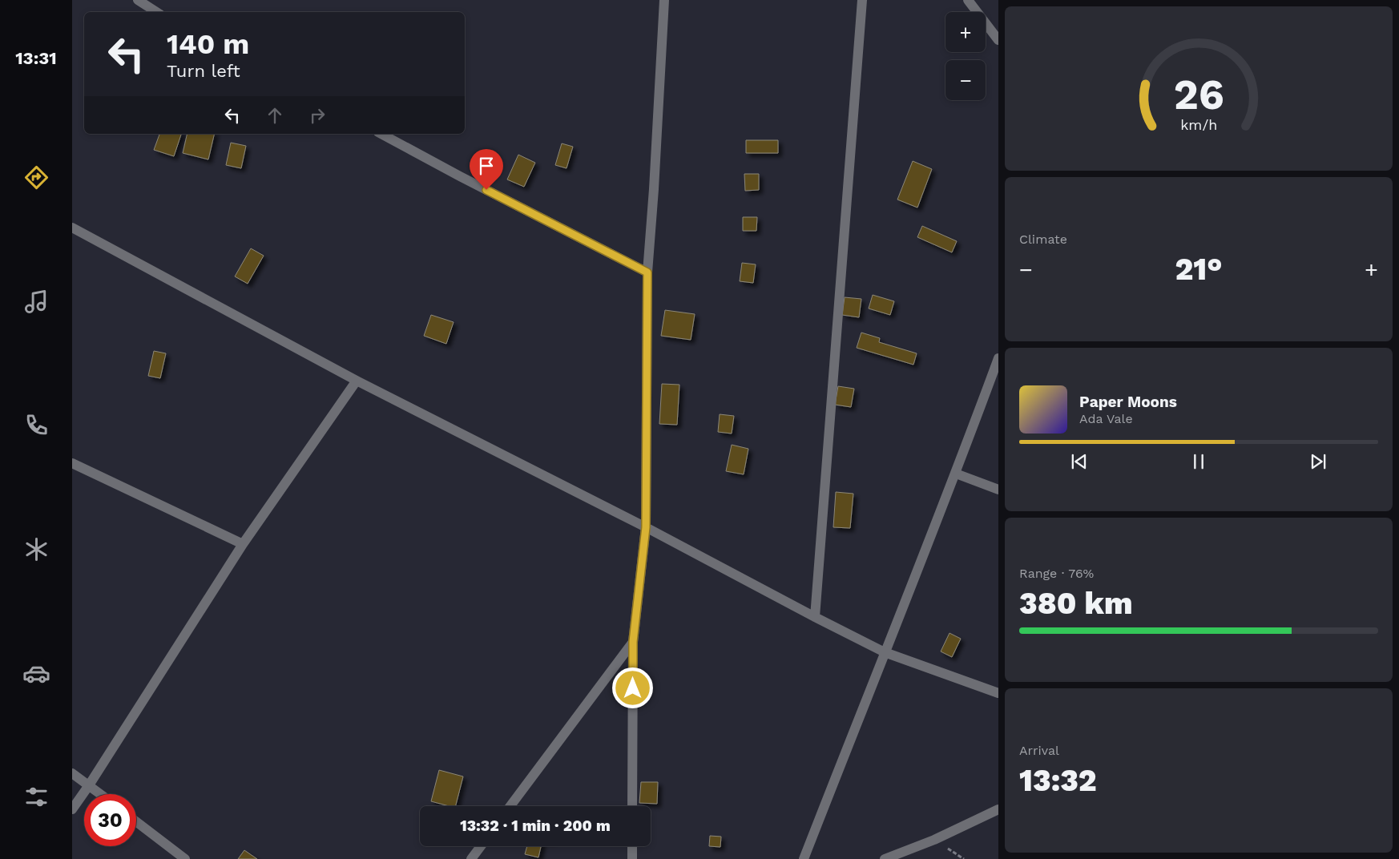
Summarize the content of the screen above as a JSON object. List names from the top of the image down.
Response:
{
  "page": {
    "tabs": "13:31",
    "map_buttons": ["+", "−"],
    "turn": ["140 m", "Turn left"],
    "tile": [
      "Climate",
      ["Range · 76%", "380 km"],
      ["Arrival", "13:32"]
    ],
    "heat": ["−", "21°", "+"],
    "song": ["Paper Moons", "Ada Vale"],
    "limit": "30",
    "trip": "13:32 · 1 min · 200 m",
    "gauge": ["26", "km/h"]
  }
}
